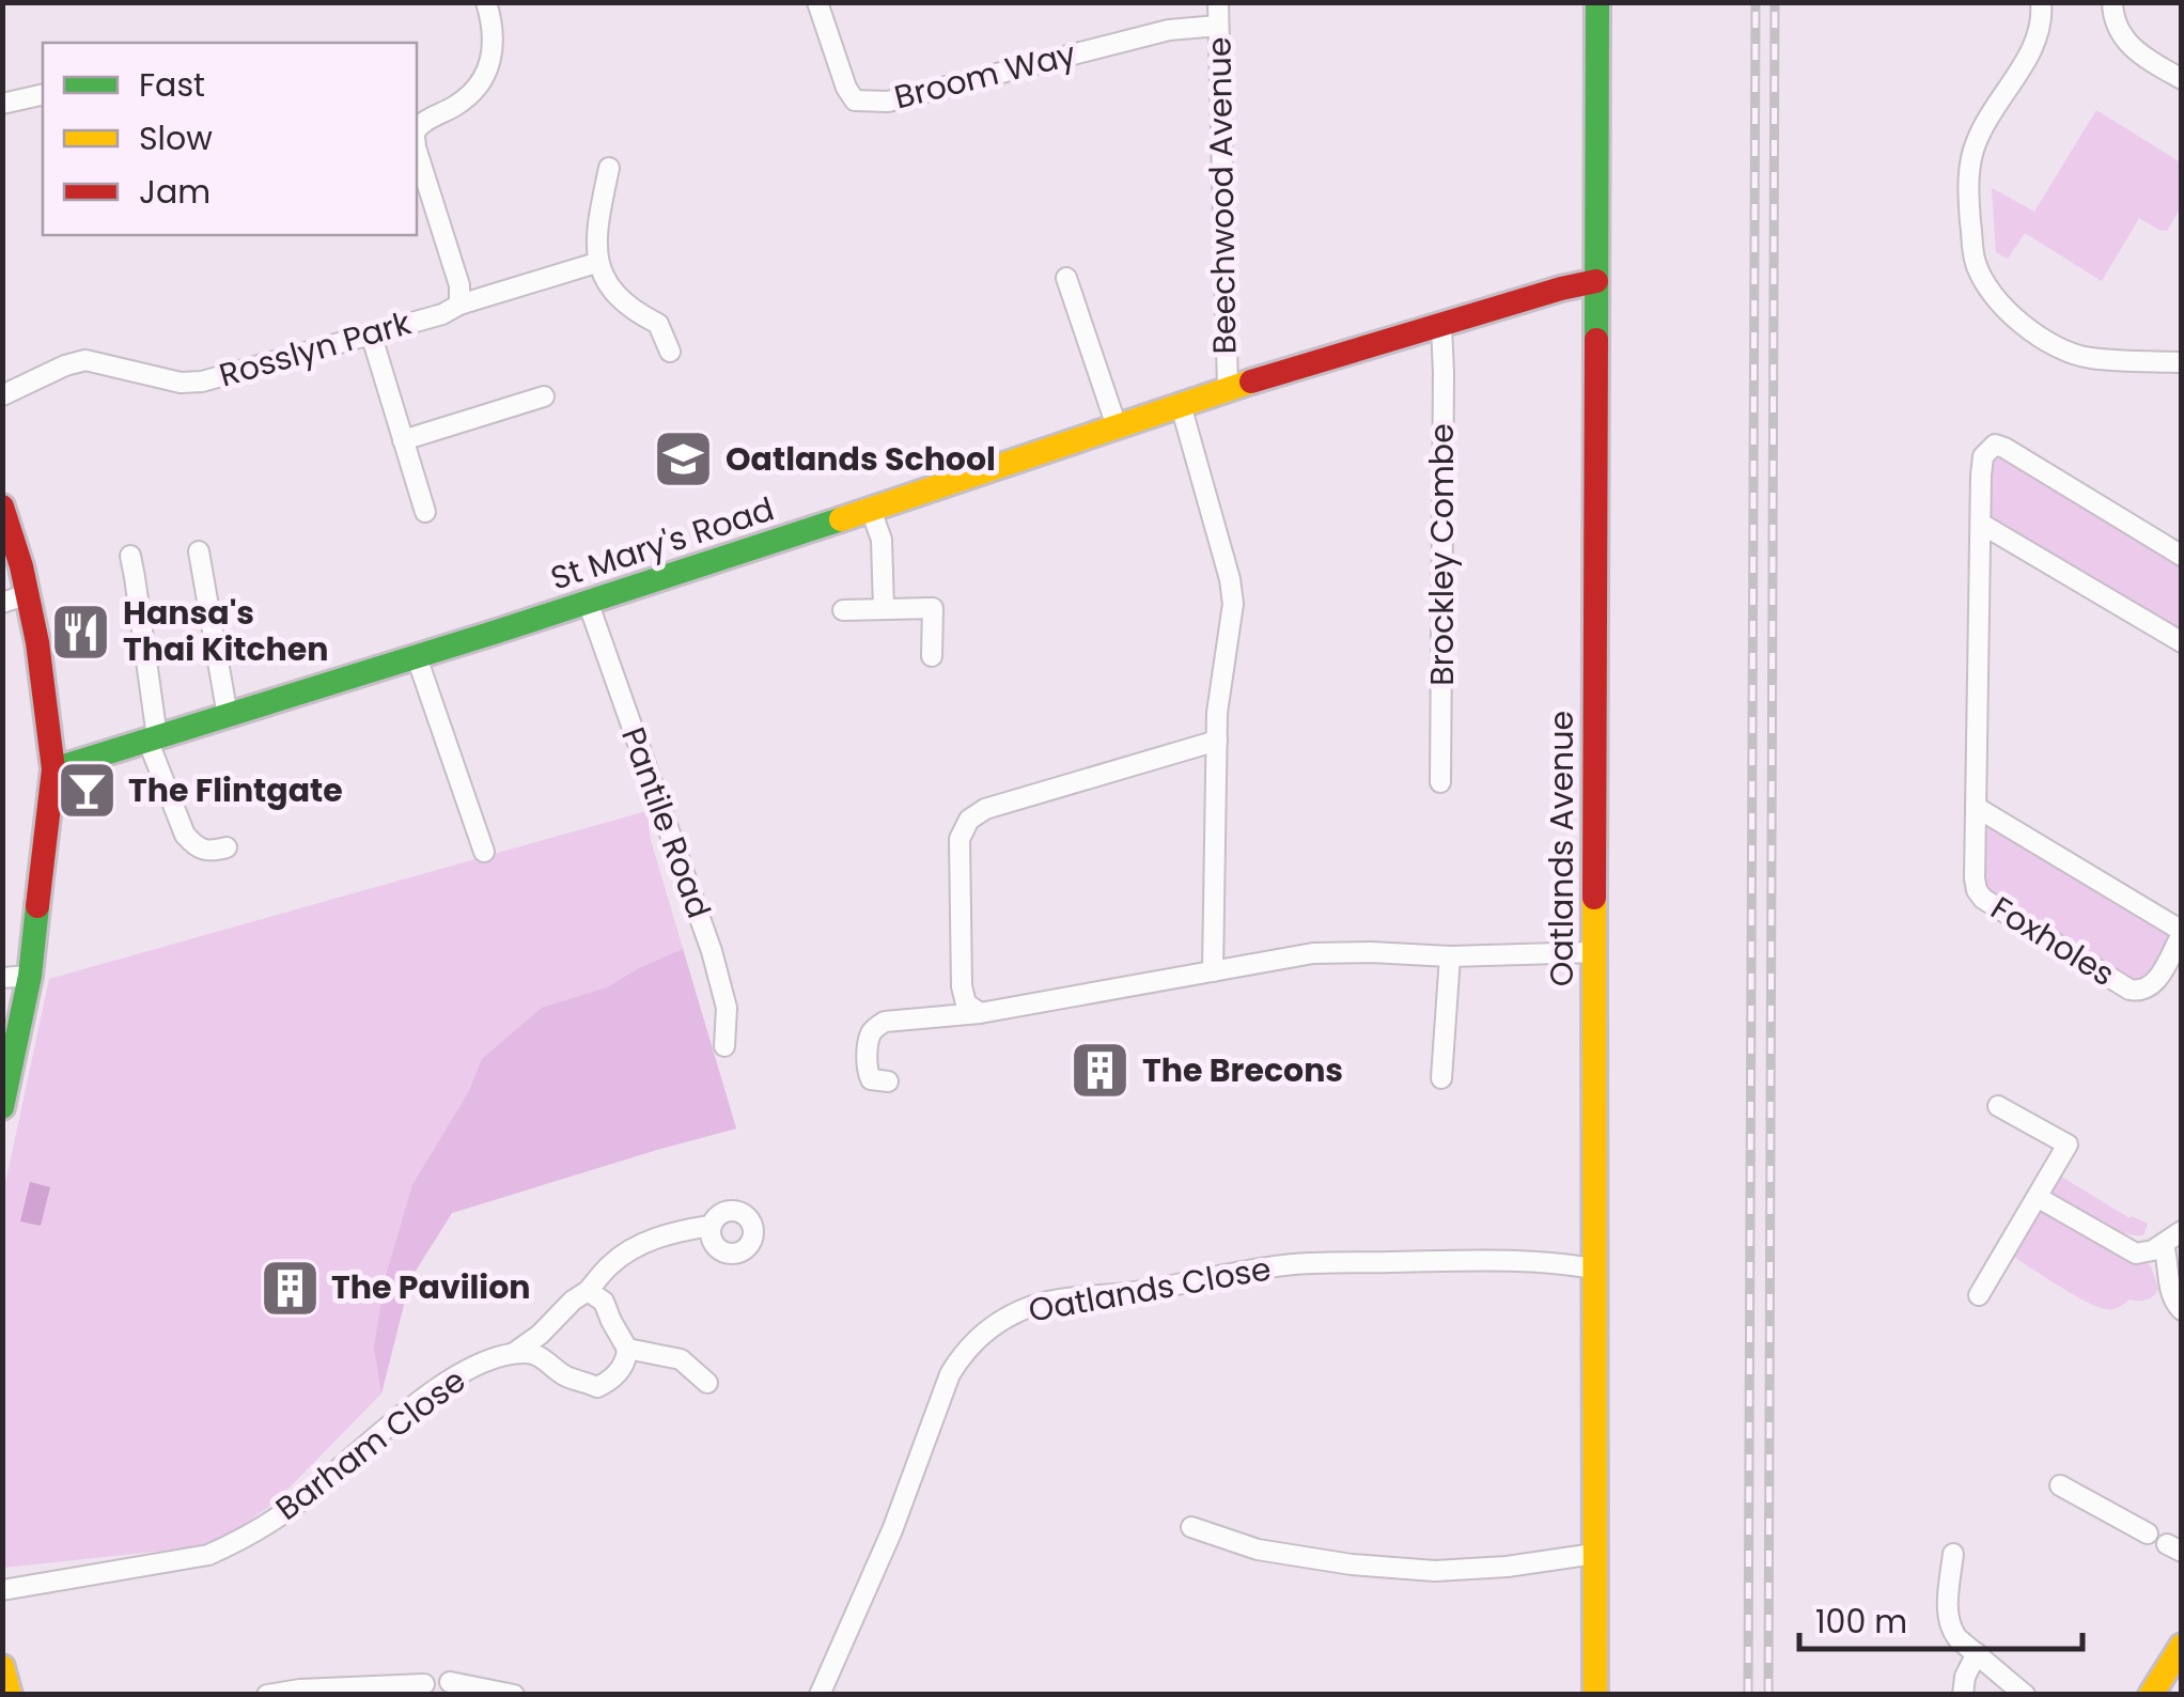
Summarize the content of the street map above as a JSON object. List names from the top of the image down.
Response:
{
  "streets": {
    "street": [
      "Broom Way",
      "Beechwood Avenue",
      "Rosslyn Park",
      "St Mary's Road",
      "Brockley Combe",
      "Pantile Road",
      "Oatlands Avenue",
      "Foxholes",
      "Oatlands Close",
      "Barham Close"
    ]
  },
  "crossings": [
    ["Broom Way", "Beechwood Avenue"],
    ["Beechwood Avenue", "St Mary's Road"],
    ["St Mary's Road", "Brockley Combe"],
    ["St Mary's Road", "Pantile Road"],
    ["St Mary's Road", "Oatlands Avenue"],
    ["Oatlands Avenue", "Oatlands Close"]
  ],
  "places": {
    "school or university": ["Oatlands School"],
    "restaurant": ["Hansa's Thai Kitchen"],
    "bar": ["The Flintgate"],
    "building": ["The Brecons", "The Pavilion"]
  },
  "legend": ["Fast", "Slow", "Jam"],
  "scale_bar": "100 m"
}
